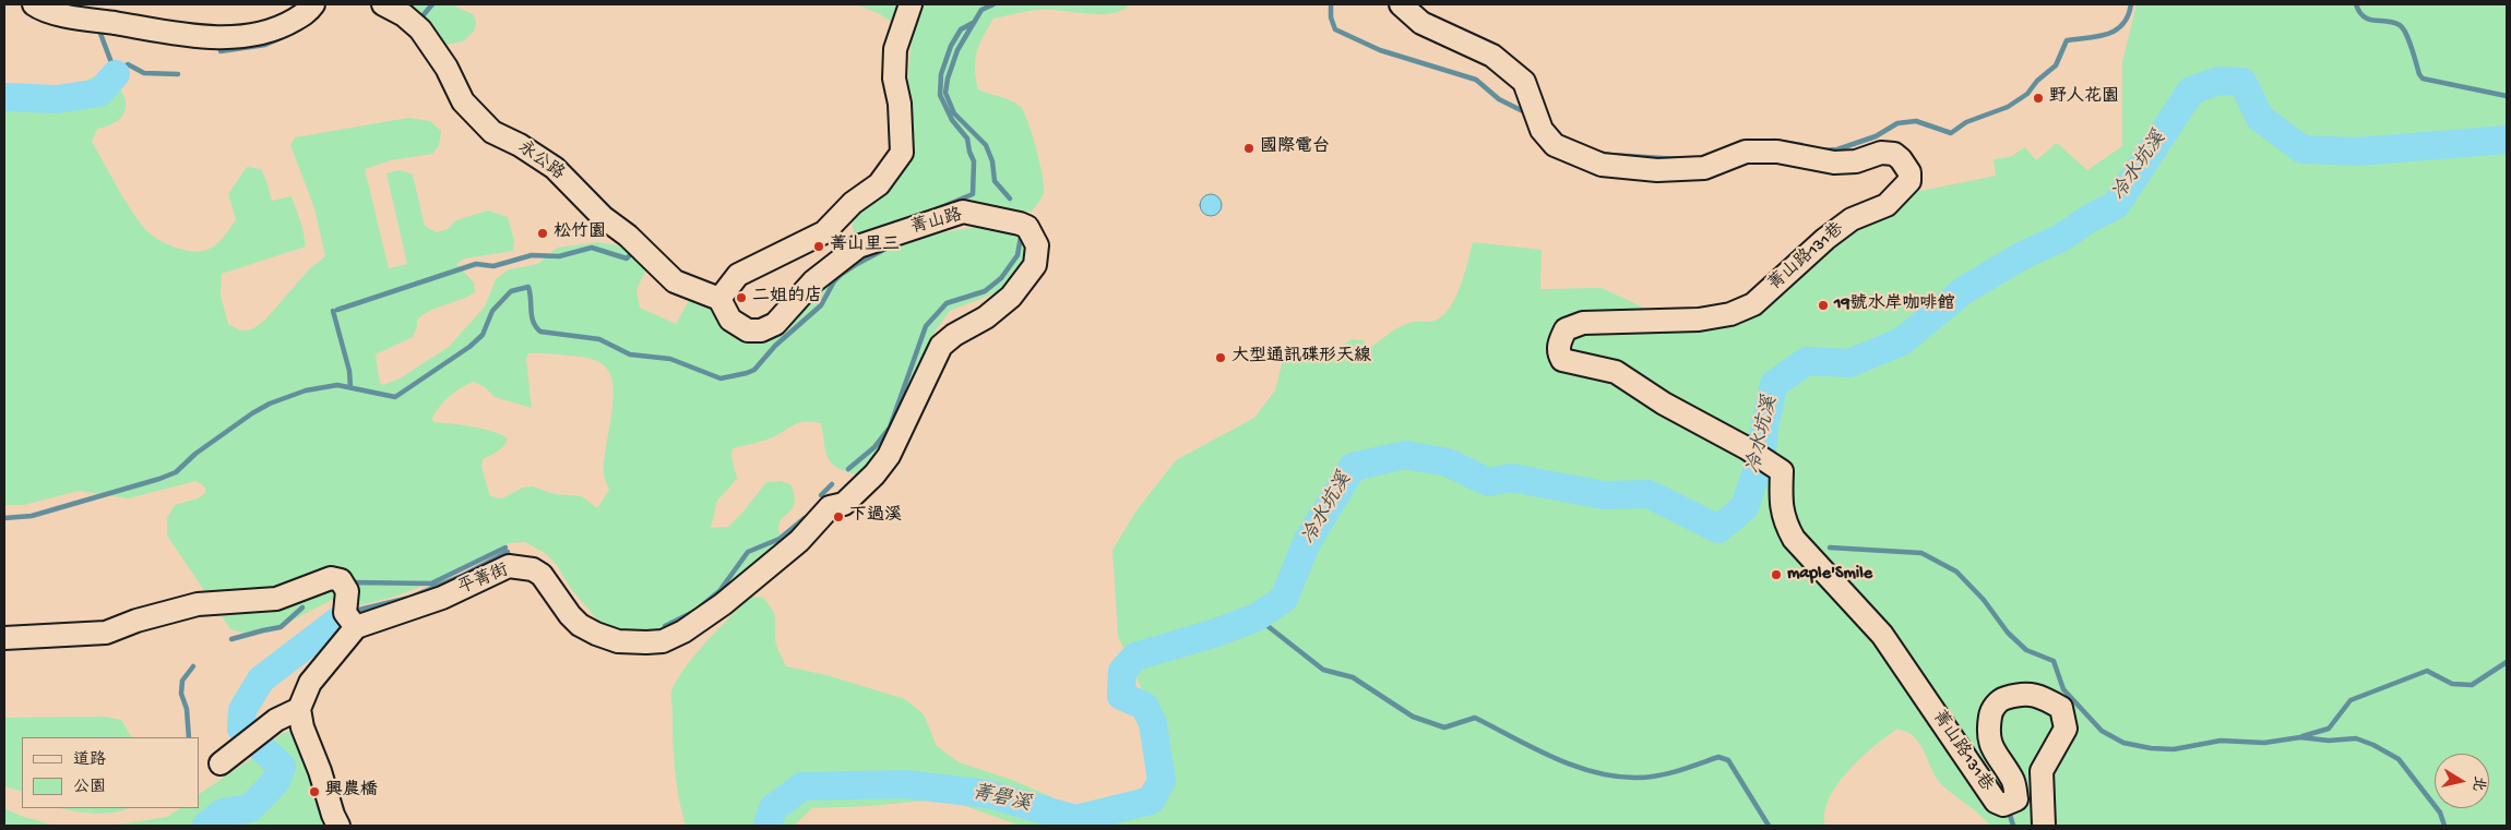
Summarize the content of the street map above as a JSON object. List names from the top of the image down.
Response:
{
  "streets": {
    "street": [
      "永公路",
      "菁山路",
      "菁山路131巷",
      "平菁街"
    ]
  },
  "crossings": [
    ["永公路", "菁山路"],
    ["菁山路", "平菁街"]
  ],
  "water": ["冷水坑溪", "菁礐溪"],
  "places": [
    "野人花園",
    "國際電台",
    "松竹園",
    "菁山里三",
    "二姐的店",
    "19號水岸咖啡館",
    "大型通訊碟形天線",
    "下過溪",
    "maple'Smile",
    "興農橋"
  ],
  "legend": ["道路", "公園"],
  "north": "right"
}
